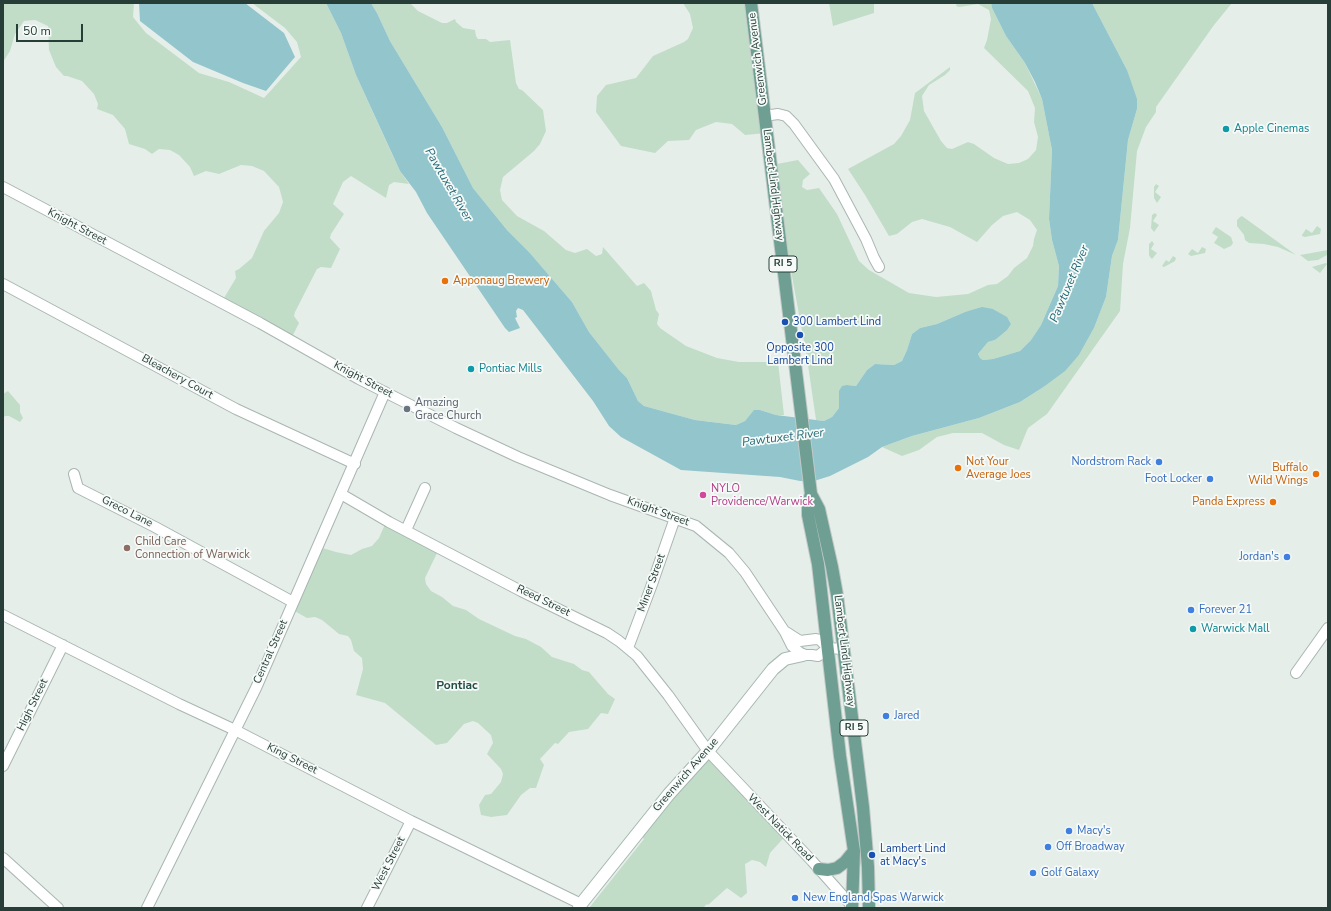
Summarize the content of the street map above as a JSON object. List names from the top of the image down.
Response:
{
  "streets": {
    "main road": ["Greenwich Avenue", "Lambert Lind Highway", "RI 5"],
    "street": [
      "Knight Street",
      "Bleachery Court",
      "Greco Lane",
      "Miner Street",
      "Reed Street",
      "Central Street",
      "High Street",
      "King Street",
      "West Natick Road",
      "West Street"
    ]
  },
  "crossings": [
    ["Greenwich Avenue", "Lambert Lind Highway"],
    ["Greenwich Avenue", "Knight Street"],
    ["Greenwich Avenue", "Reed Street"],
    ["Greenwich Avenue", "King Street"],
    ["Greenwich Avenue", "West Natick Road"],
    ["Lambert Lind Highway", "West Natick Road"],
    ["Knight Street", "Miner Street"],
    ["Knight Street", "Central Street"],
    ["Bleachery Court", "Central Street"],
    ["Greco Lane", "Central Street"],
    ["Miner Street", "Reed Street"],
    ["Reed Street", "Central Street"],
    ["Reed Street", "West Natick Road"],
    ["Central Street", "King Street"],
    ["High Street", "King Street"],
    ["King Street", "West Street"]
  ],
  "districts": ["Pontiac"],
  "water": ["Pawtuxet River"],
  "places": [
    "Apple Cinemas",
    "Apponaug Brewery",
    "300 Lambert Lind",
    "Opposite 300 Lambert Lind",
    "Pontiac Mills",
    "Amazing Grace Church",
    "Nordstrom Rack",
    "Not Your Average Joes",
    "Buffalo Wild Wings",
    "Foot Locker",
    "NYLO Providence/Warwick",
    "Panda Express",
    "Child Care Connection of Warwick",
    "Jordan's",
    "Forever 21",
    "Warwick Mall",
    "Jared",
    "Macy's",
    "Off Broadway",
    "Lambert Lind at Macy's",
    "Golf Galaxy",
    "New England Spas Warwick"
  ],
  "scale_bar": "50 m"
}
